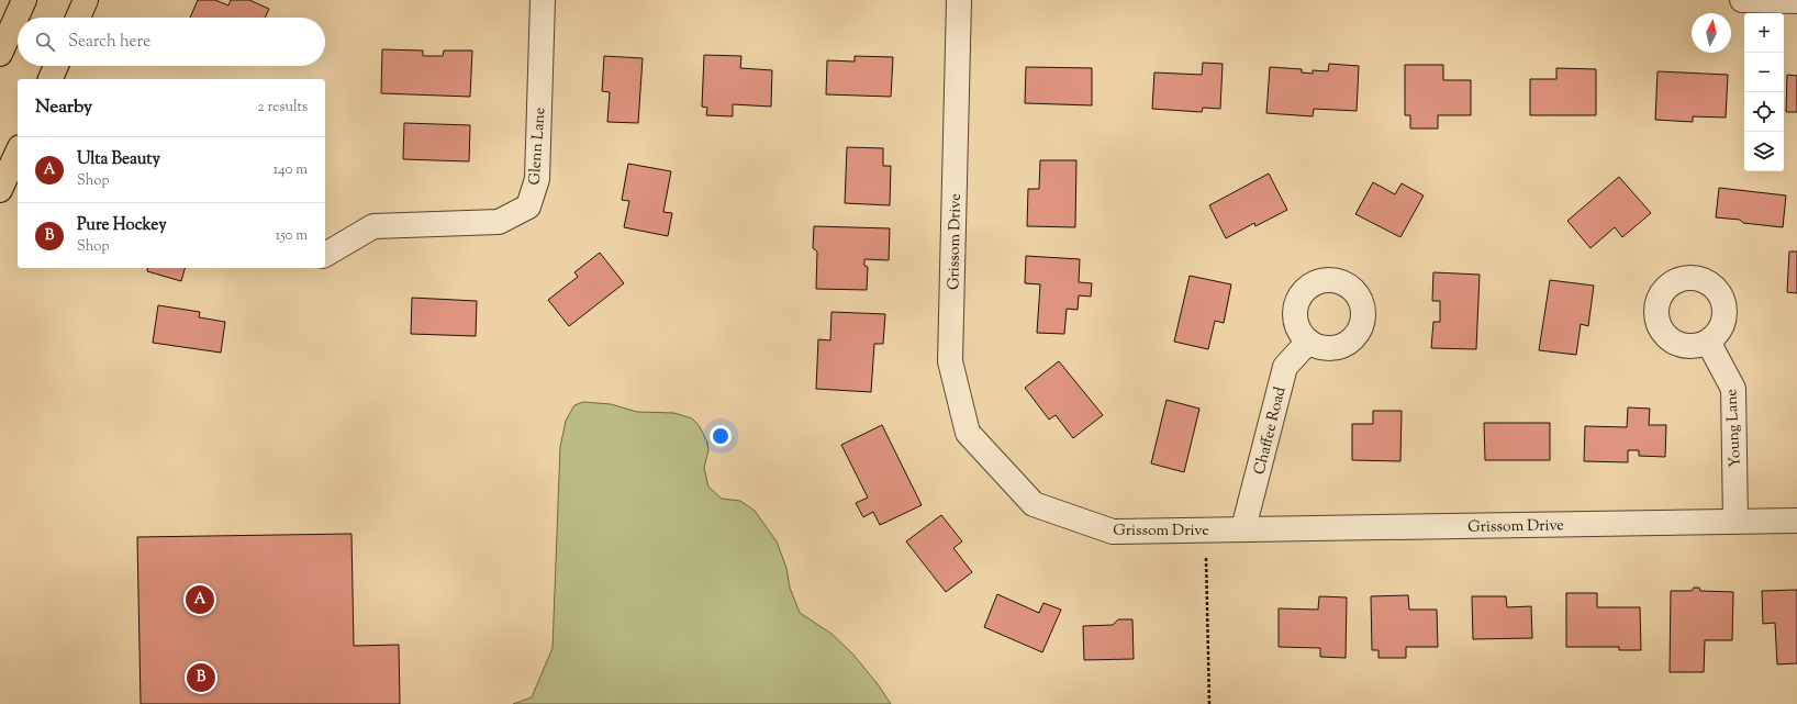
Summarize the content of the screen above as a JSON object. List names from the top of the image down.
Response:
{
  "streets": {
    "street": [
      "Glenn Lane",
      "Grissom Drive",
      "Young Lane",
      "Chaffee Road"
    ]
  },
  "crossings": [
    ["Grissom Drive", "Young Lane"],
    ["Grissom Drive", "Chaffee Road"]
  ],
  "north": "top",
  "page": {
    "map_buttons": ["+", "−"],
    "search": "Search here",
    "heading": ["Nearby", "2 results"],
    "list": [
      {
        "mark": "A",
        "name": "Ulta Beauty",
        "note": "Shop",
        "value": "140 m"
      },
      {
        "mark": "B",
        "name": "Pure Hockey",
        "note": "Shop",
        "value": "150 m"
      }
    ],
    "pins": ["A", "B"]
  }
}
